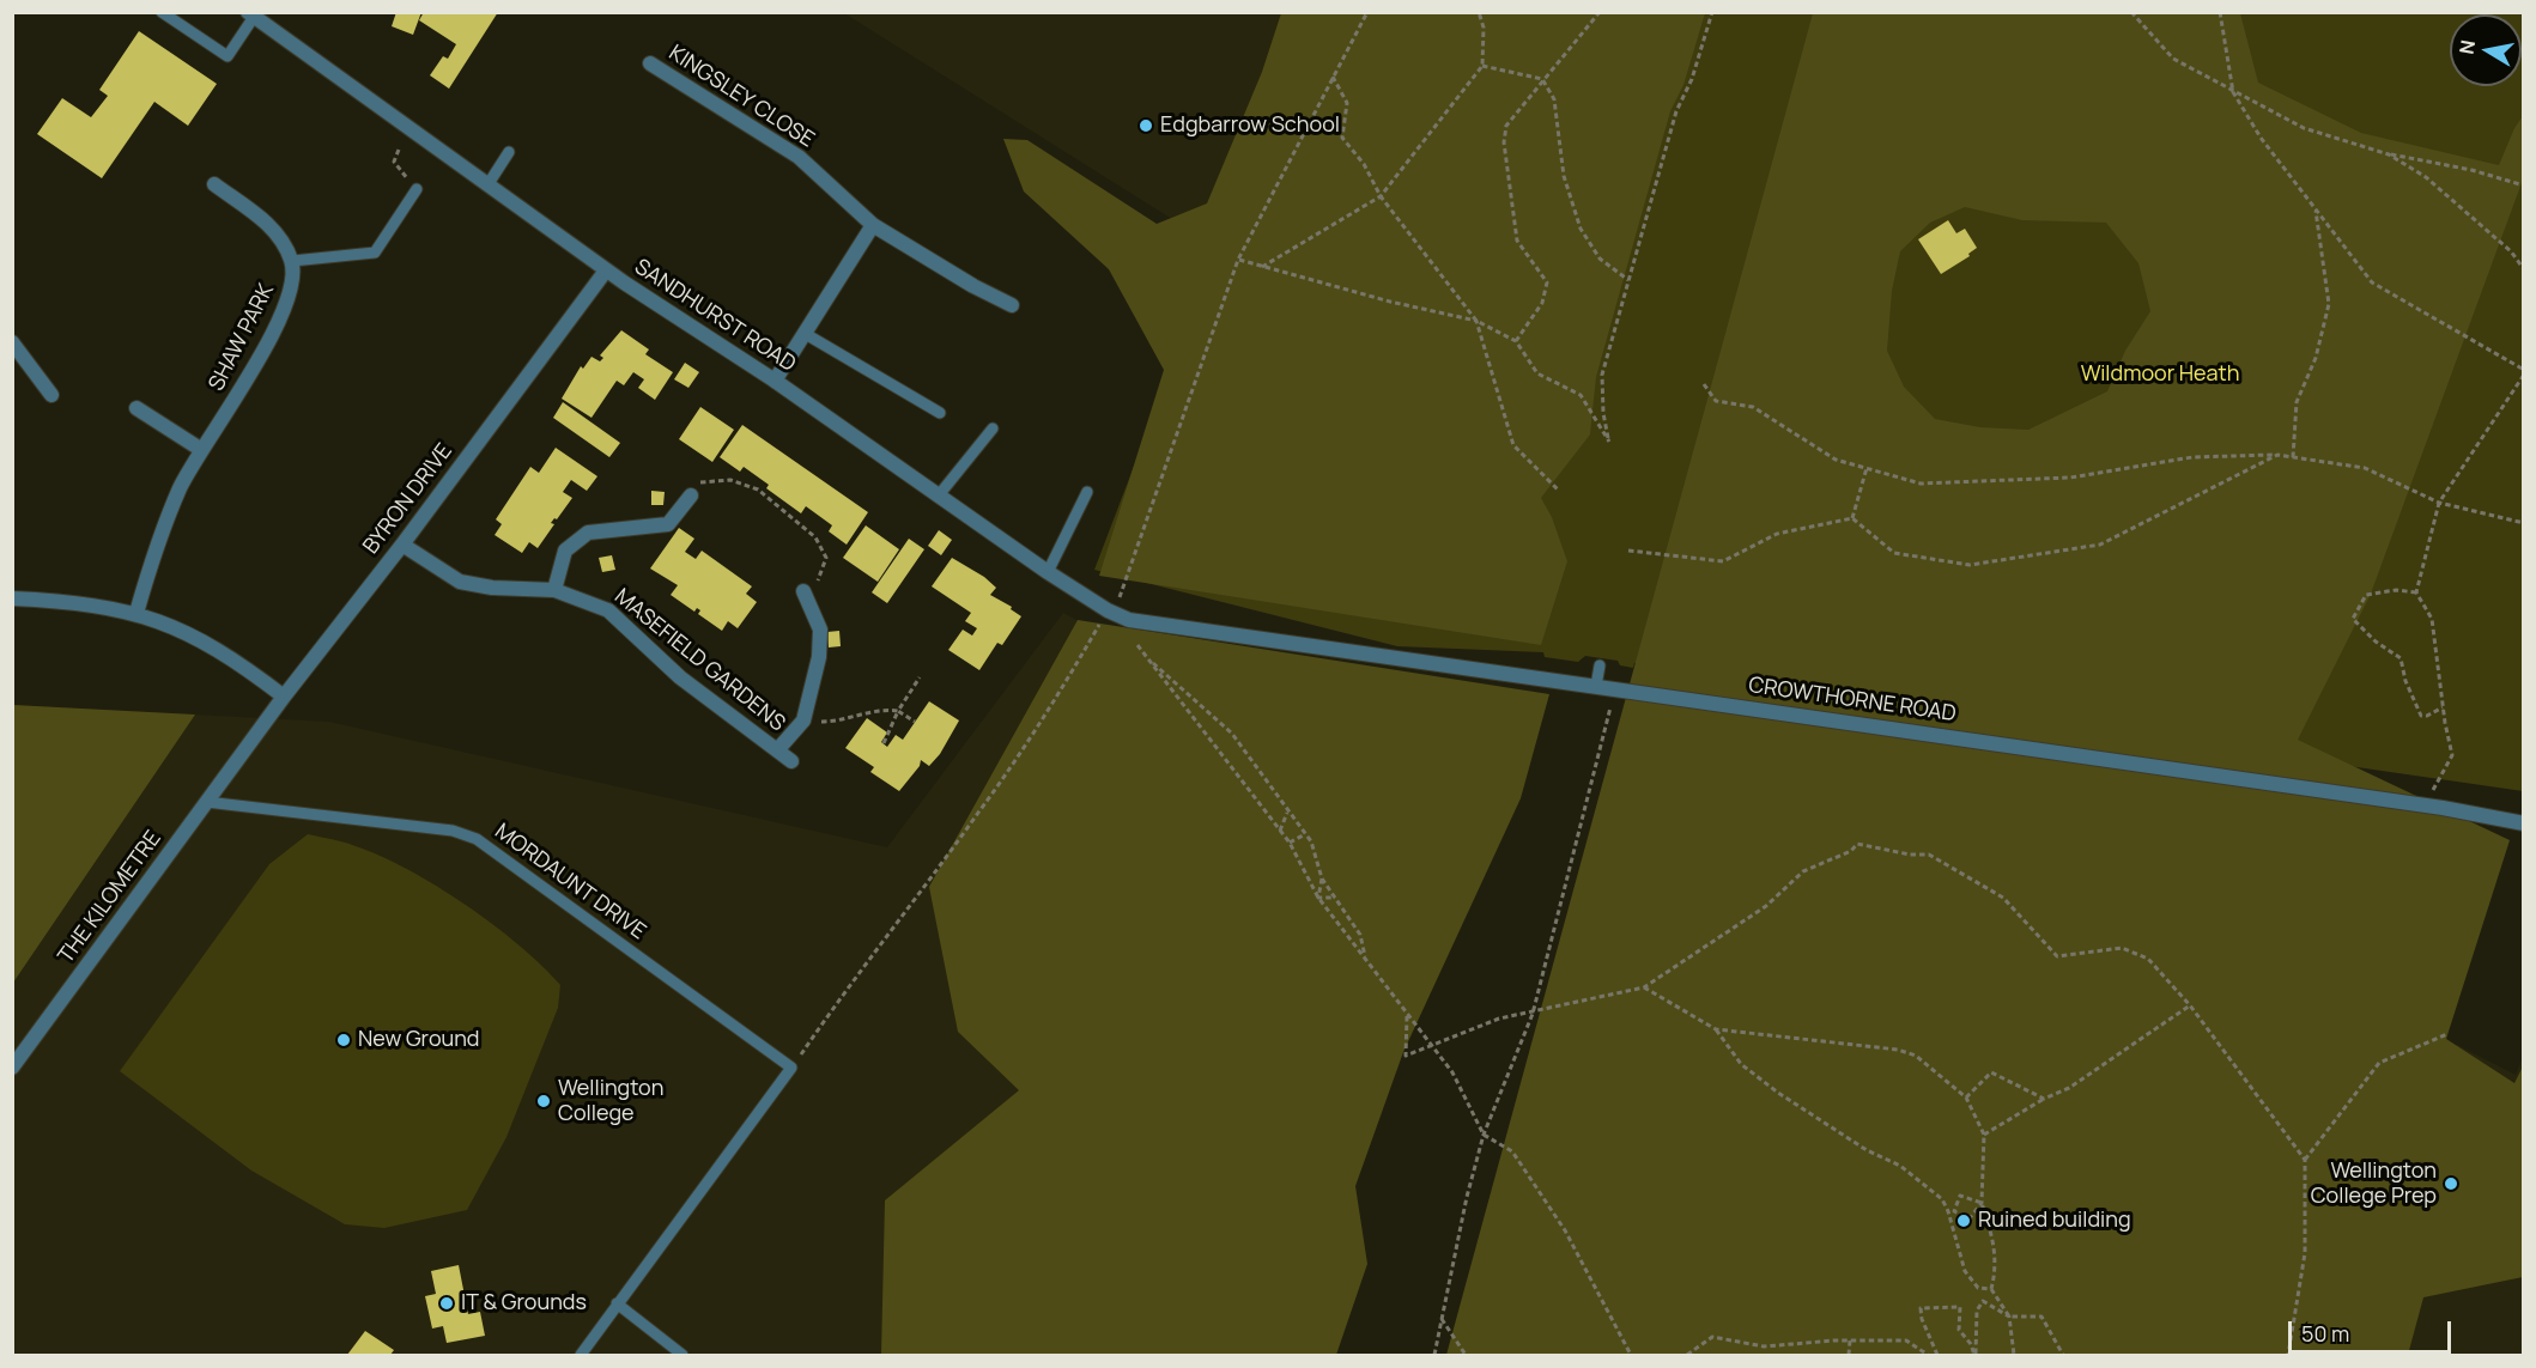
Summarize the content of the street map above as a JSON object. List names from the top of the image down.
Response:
{
  "streets": {
    "street": [
      "KINGSLEY CLOSE",
      "SANDHURST ROAD",
      "SHAW PARK",
      "BYRON DRIVE",
      "MASEFIELD GARDENS",
      "CROWTHORNE ROAD",
      "THE KILOMETRE"
    ],
    "lane": ["MORDAUNT DRIVE"]
  },
  "crossings": [
    ["SANDHURST ROAD", "BYRON DRIVE"],
    ["SANDHURST ROAD", "CROWTHORNE ROAD"],
    ["BYRON DRIVE", "MASEFIELD GARDENS"],
    ["BYRON DRIVE", "THE KILOMETRE"],
    ["MORDAUNT DRIVE", "THE KILOMETRE"]
  ],
  "parks": ["Wildmoor Heath"],
  "places": [
    "Edgbarrow School",
    "New Ground",
    "Wellington College",
    "Wellington College Prep",
    "Ruined building",
    "IT & Grounds"
  ],
  "scale_bar": "50 m",
  "north": "left"
}
